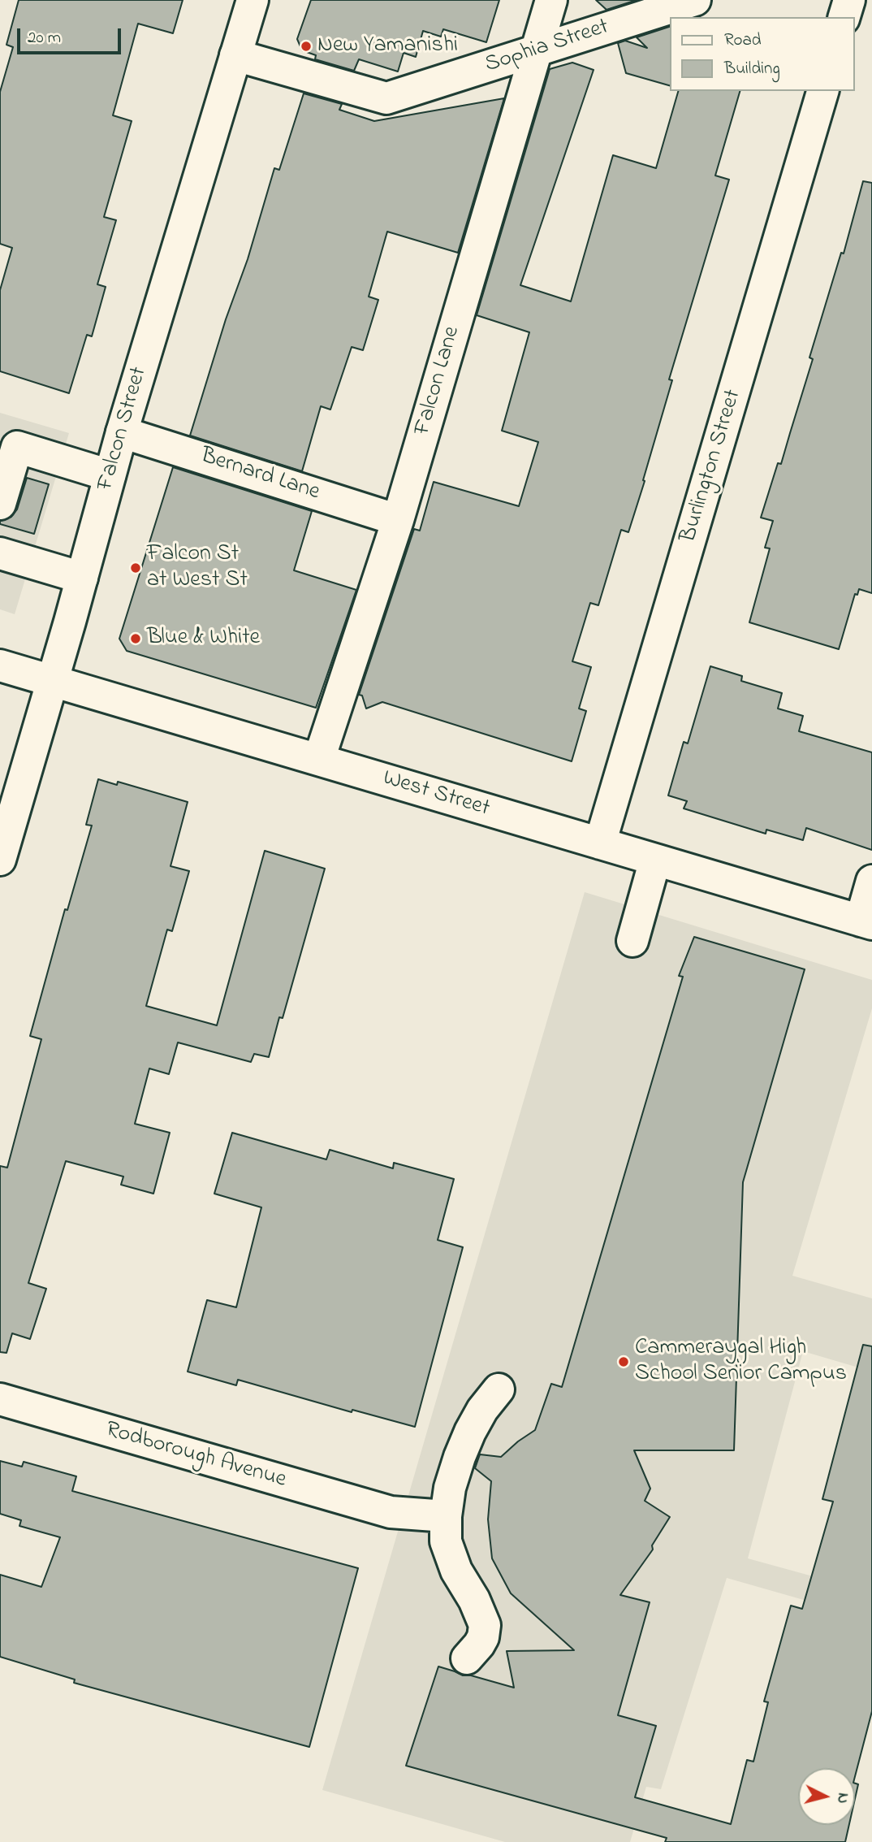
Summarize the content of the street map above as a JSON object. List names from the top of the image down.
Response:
{
  "streets": {
    "street": [
      "Sophia Street",
      "Falcon Lane",
      "Falcon Street",
      "Burlington Street",
      "Bernard Lane",
      "West Street",
      "Rodborough Avenue"
    ]
  },
  "crossings": [
    ["Sophia Street", "Falcon Lane"],
    ["Sophia Street", "Falcon Street"],
    ["Falcon Lane", "Bernard Lane"],
    ["Falcon Lane", "West Street"],
    ["Falcon Street", "Bernard Lane"],
    ["Falcon Street", "West Street"],
    ["Burlington Street", "West Street"]
  ],
  "places": [
    "New Yamanishi",
    "Falcon St at West St",
    "Blue & White",
    "Cammeraygal High School Senior Campus"
  ],
  "legend": ["Road", "Building"],
  "scale_bar": "20 m",
  "north": "right"
}
